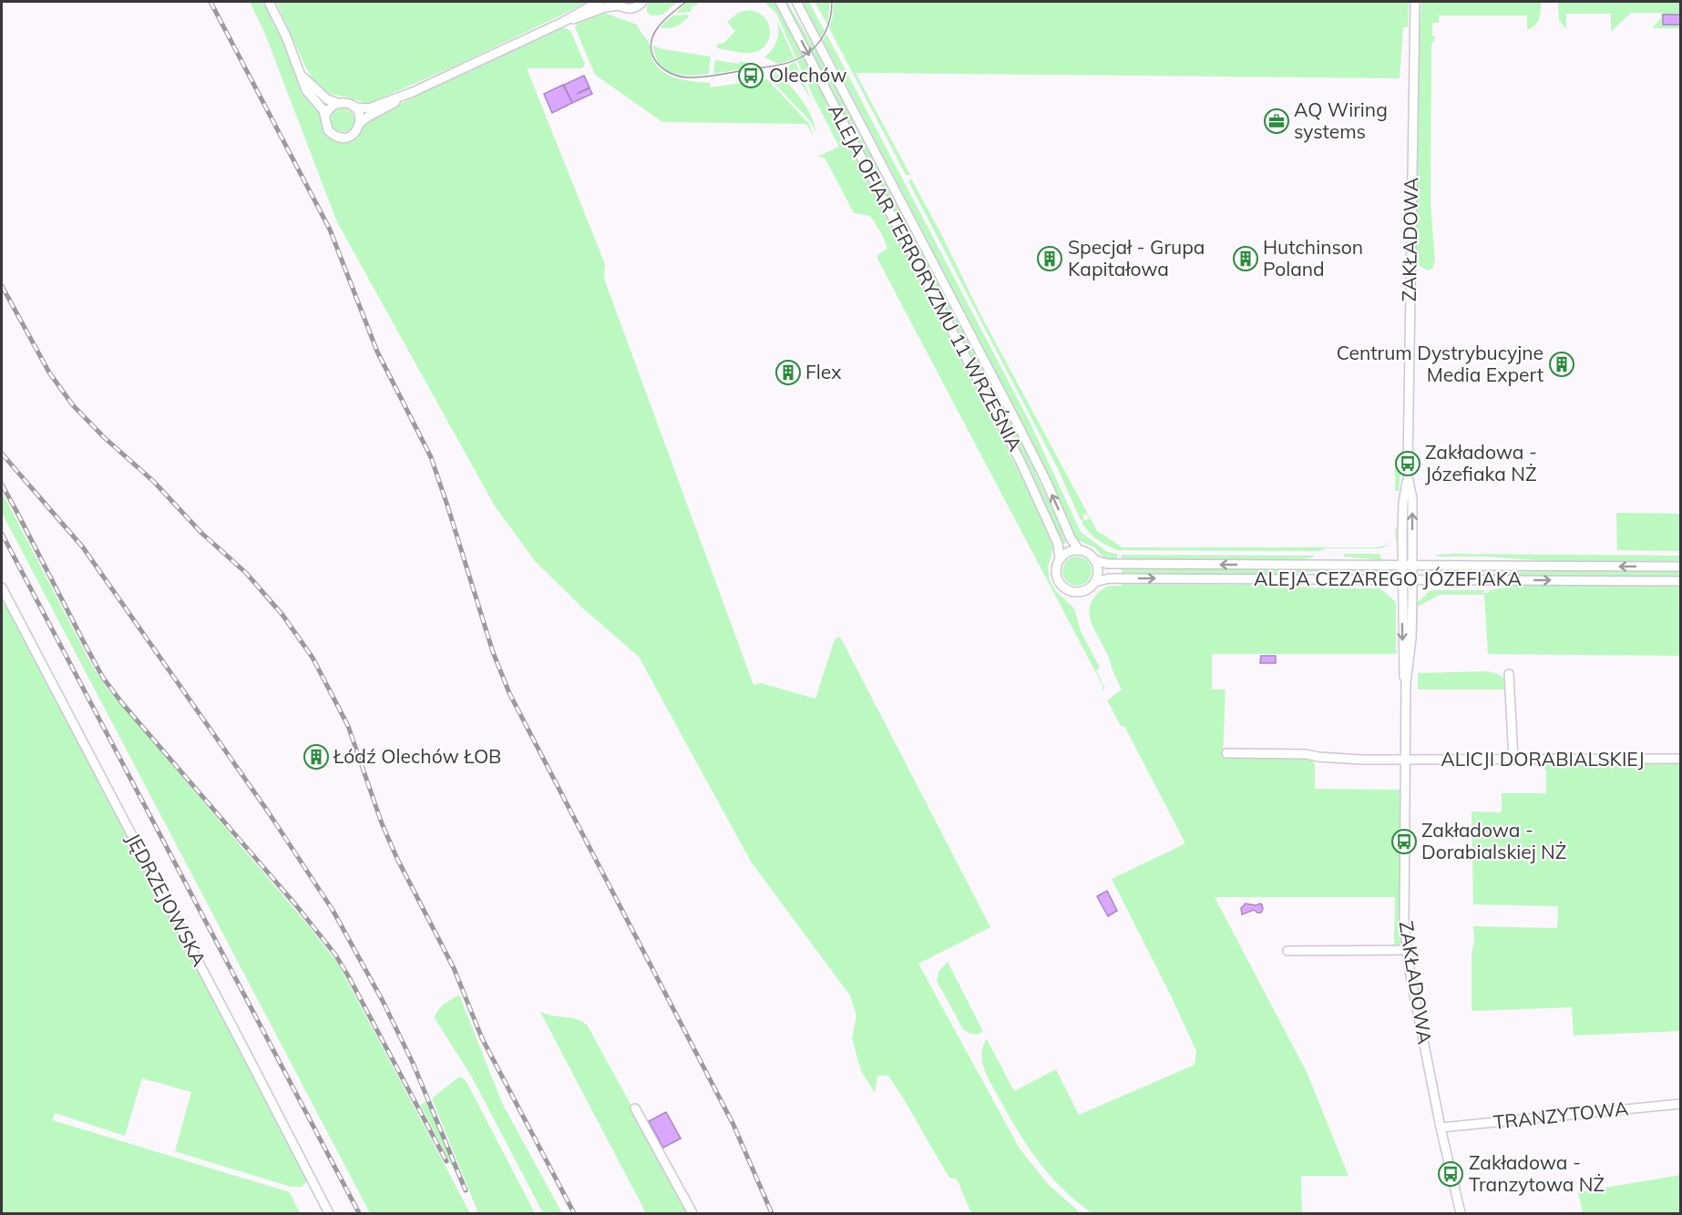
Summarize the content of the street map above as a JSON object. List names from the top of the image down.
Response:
{
  "streets": {
    "street": [
      "ZAKŁADOWA",
      "ALEJA OFIAR TERRORYZMU 11 WRZEŚNIA",
      "ALEJA CEZAREGO JÓZEFIAKA",
      "ALICJI DORABIALSKIEJ",
      "JĘDRZEJOWSKA",
      "TRANZYTOWA"
    ]
  },
  "crossings": [
    ["ZAKŁADOWA", "ALEJA CEZAREGO JÓZEFIAKA"],
    ["ZAKŁADOWA", "ALICJI DORABIALSKIEJ"],
    ["ZAKŁADOWA", "TRANZYTOWA"],
    ["ALEJA OFIAR TERRORYZMU 11 WRZEŚNIA", "ALEJA CEZAREGO JÓZEFIAKA"]
  ],
  "places": {
    "bus stop": [
      "Olechów",
      "Zakładowa - Józefiaka NŻ",
      "Zakładowa - Dorabialskiej NŻ",
      "Zakładowa - Tranzytowa NŻ"
    ],
    "office": ["AQ Wiring systems"],
    "building": [
      "Specjał - Grupa Kapitałowa",
      "Hutchinson Poland",
      "Centrum Dystrybucyjne Media Expert",
      "Flex",
      "Łódź Olechów ŁOB"
    ]
  }
}
